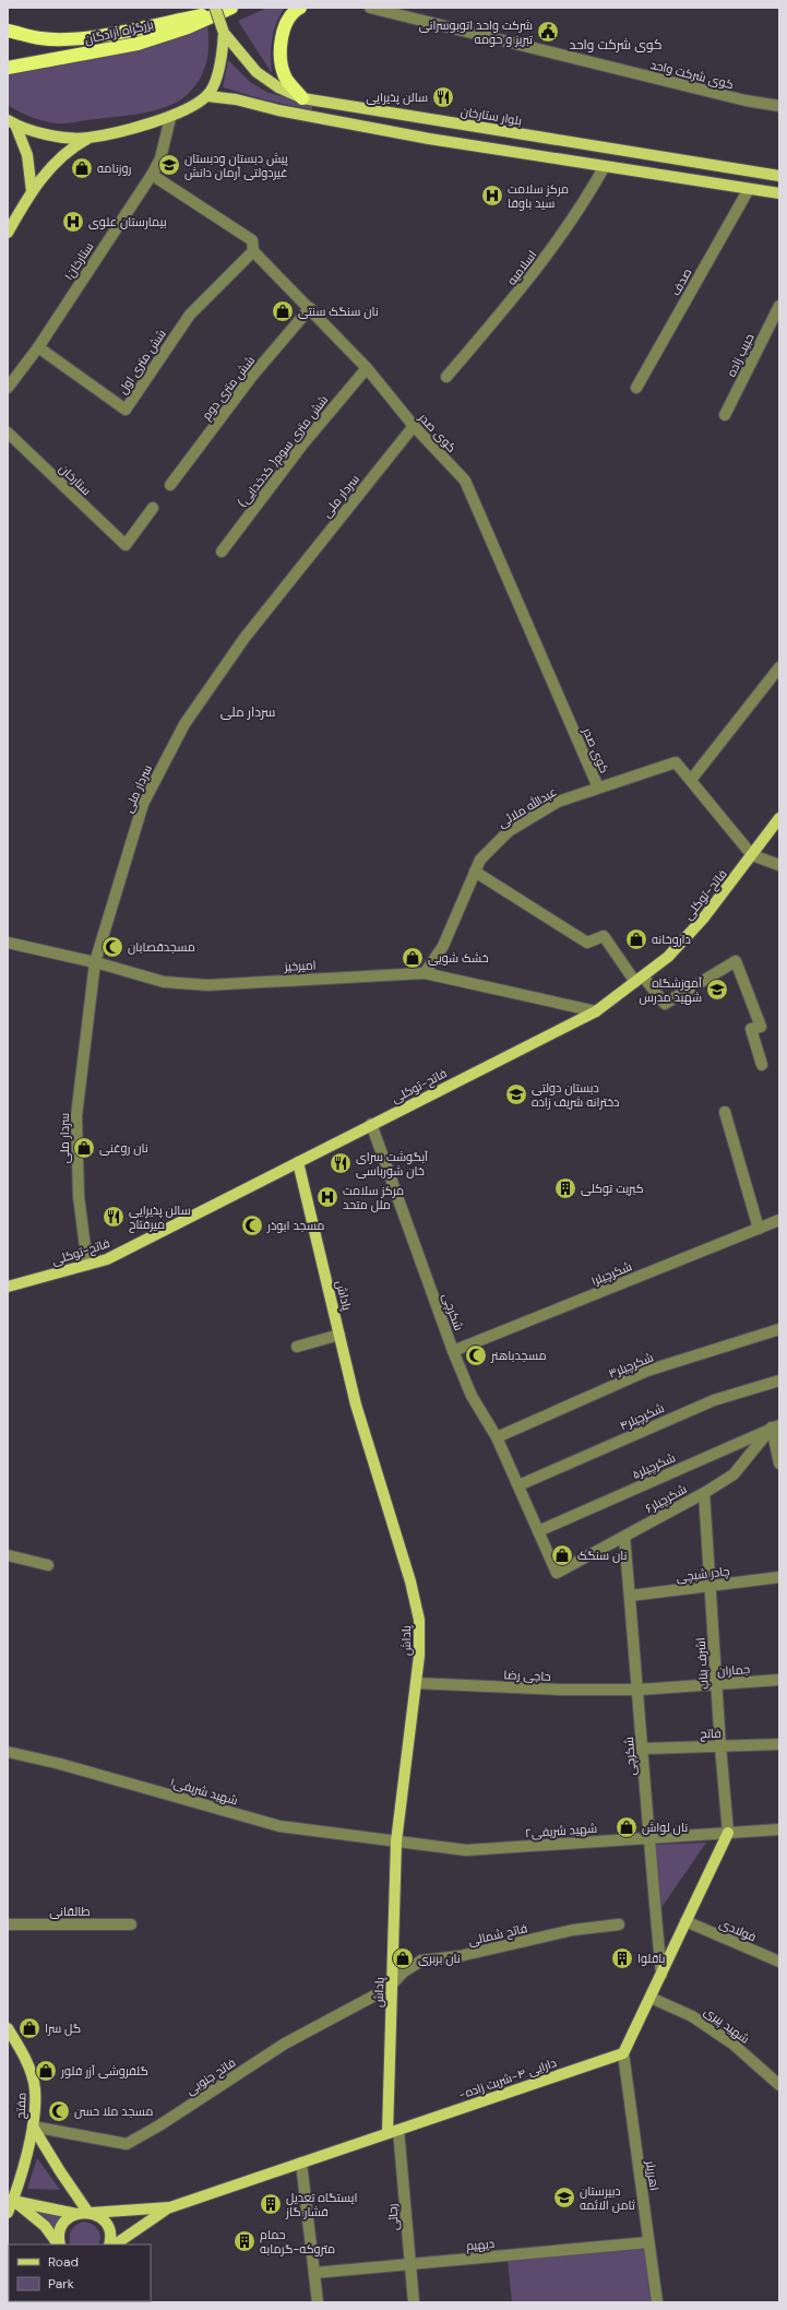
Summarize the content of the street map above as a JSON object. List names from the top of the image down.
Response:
{
  "streets": {
    "highway": ["بزرگراه آزادگان"],
    "main road": [
      "بلوار ستارخان",
      "فاتح-توکلی",
      "پاداش",
      "-دارایی ۴-شربت زاده",
      "مفتح"
    ],
    "street": [
      "کوی شرکت واحد",
      "ستارخان۱",
      "اسلامیه",
      "صدف",
      "حبیب زاده",
      "شش متری اول",
      "شش متری دوم",
      "کوی صدر",
      "(کدخدایی )شش متری سوم",
      "ستارخان",
      "سردار ملی",
      "عبدالله ملائی",
      "امیرخیز",
      "شکرچیلر۱",
      "شکرچی",
      "شکرچیلر۳",
      "شکرچیلر۴",
      "شکرچیلر۵",
      "شکرچیلر۶",
      "چادر شبچی",
      "اشرف بناب",
      "جماران",
      "حاجی رضا",
      "فاتح",
      "شهید شریفی۱",
      "شهید شریفی۲",
      "طالقانی",
      "فولادی",
      "فاتح شمالی",
      "شهید پیری",
      "فاتح جنوبی",
      "اهرریلر",
      "رجائی",
      "دیهیم"
    ]
  },
  "crossings": [
    ["ستارخان۱", "شش متری اول"],
    ["ستارخان۱", "کوی صدر"],
    ["شش متری اول", "کوی صدر"],
    ["شش متری دوم", "کوی صدر"],
    ["کوی صدر", "(کدخدایی )شش متری سوم"],
    ["کوی صدر", "سردار ملی"],
    ["کوی صدر", "عبدالله ملائی"],
    ["سردار ملی", "فاتح-توکلی"],
    ["سردار ملی", "امیرخیز"],
    ["عبدالله ملائی", "فاتح-توکلی"],
    ["عبدالله ملائی", "امیرخیز"],
    ["فاتح-توکلی", "امیرخیز"],
    ["فاتح-توکلی", "پاداش"],
    ["فاتح-توکلی", "شکرچی"],
    ["شکرچیلر۱", "شکرچی"],
    ["پاداش", "حاجی رضا"],
    ["پاداش", "شهید شریفی۱"],
    ["پاداش", "شهید شریفی۲"],
    ["پاداش", "فاتح شمالی"],
    ["پاداش", "فاتح جنوبی"],
    ["پاداش", "-دارایی ۴-شربت زاده"],
    ["پاداش", "رجائی"],
    ["شکرچی", "شکرچیلر۳"],
    ["شکرچی", "شکرچیلر۴"],
    ["شکرچی", "شکرچیلر۵"],
    ["شکرچی", "شکرچیلر۶"],
    ["شکرچی", "چادر شبچی"],
    ["شکرچی", "جماران"],
    ["شکرچی", "حاجی رضا"],
    ["شکرچی", "فاتح"],
    ["شکرچی", "شهید شریفی۲"],
    ["شکرچیلر۵", "شکرچیلر۶"],
    ["شکرچیلر۶", "اشرف بناب"],
    ["چادر شبچی", "اشرف بناب"],
    ["اشرف بناب", "جماران"],
    ["اشرف بناب", "فاتح"],
    ["اشرف بناب", "شهید شریفی۲"],
    ["جماران", "حاجی رضا"],
    ["شهید شریفی۱", "شهید شریفی۲"],
    ["فاتح شمالی", "فاتح جنوبی"],
    ["فاتح جنوبی", "مفتح"],
    ["-دارایی ۴-شربت زاده", "اهرریلر"],
    ["-دارایی ۴-شربت زاده", "رجائی"],
    ["اهرریلر", "دیهیم"],
    ["رجائی", "دیهیم"]
  ],
  "districts": ["کوی شرکت واحد", "سردار ملی"],
  "places": {
    "public building": ["شرکت واحد اتوبوسرانی تبریز و حومه"],
    "restaurant": ["سالن پذیرایی", "آبگوشت سرای خان شورباسی", "سالن پذیرایی میرفتاح"],
    "school or university": [
      "پیش دبستان ودبستان غیردولتی آرمان دانش",
      "آموزشگاه شهید مدرس",
      "دبستان دولتی دخترانه شریف زاده",
      "دبیرستان ثامن الائمه"
    ],
    "shop": [
      "روزنامه",
      "نان سنگک سنتی",
      "داروخانه",
      "خشک شویی",
      "نان روغنی",
      "نان سنگک",
      "نان لواش",
      "نان بربری",
      "گل سرا",
      "گلفروشی آزر فلور"
    ],
    "hospital": ["مرکز سلامت سید باوفا", "بیمارستان علوی", "مرکز سلامت ملل متحد"],
    "mosque": [
      "مسجدقصابان",
      "مسجد ابوذر",
      "مسجدباهنر",
      "مسجد ملا حسن"
    ],
    "building": [
      "کبریت توکلی",
      "باقلوا",
      "ایستگاه تعدیل فشار گاز",
      "حمام متروکه-گرمابه"
    ]
  },
  "legend": ["Road", "Park"]
}
